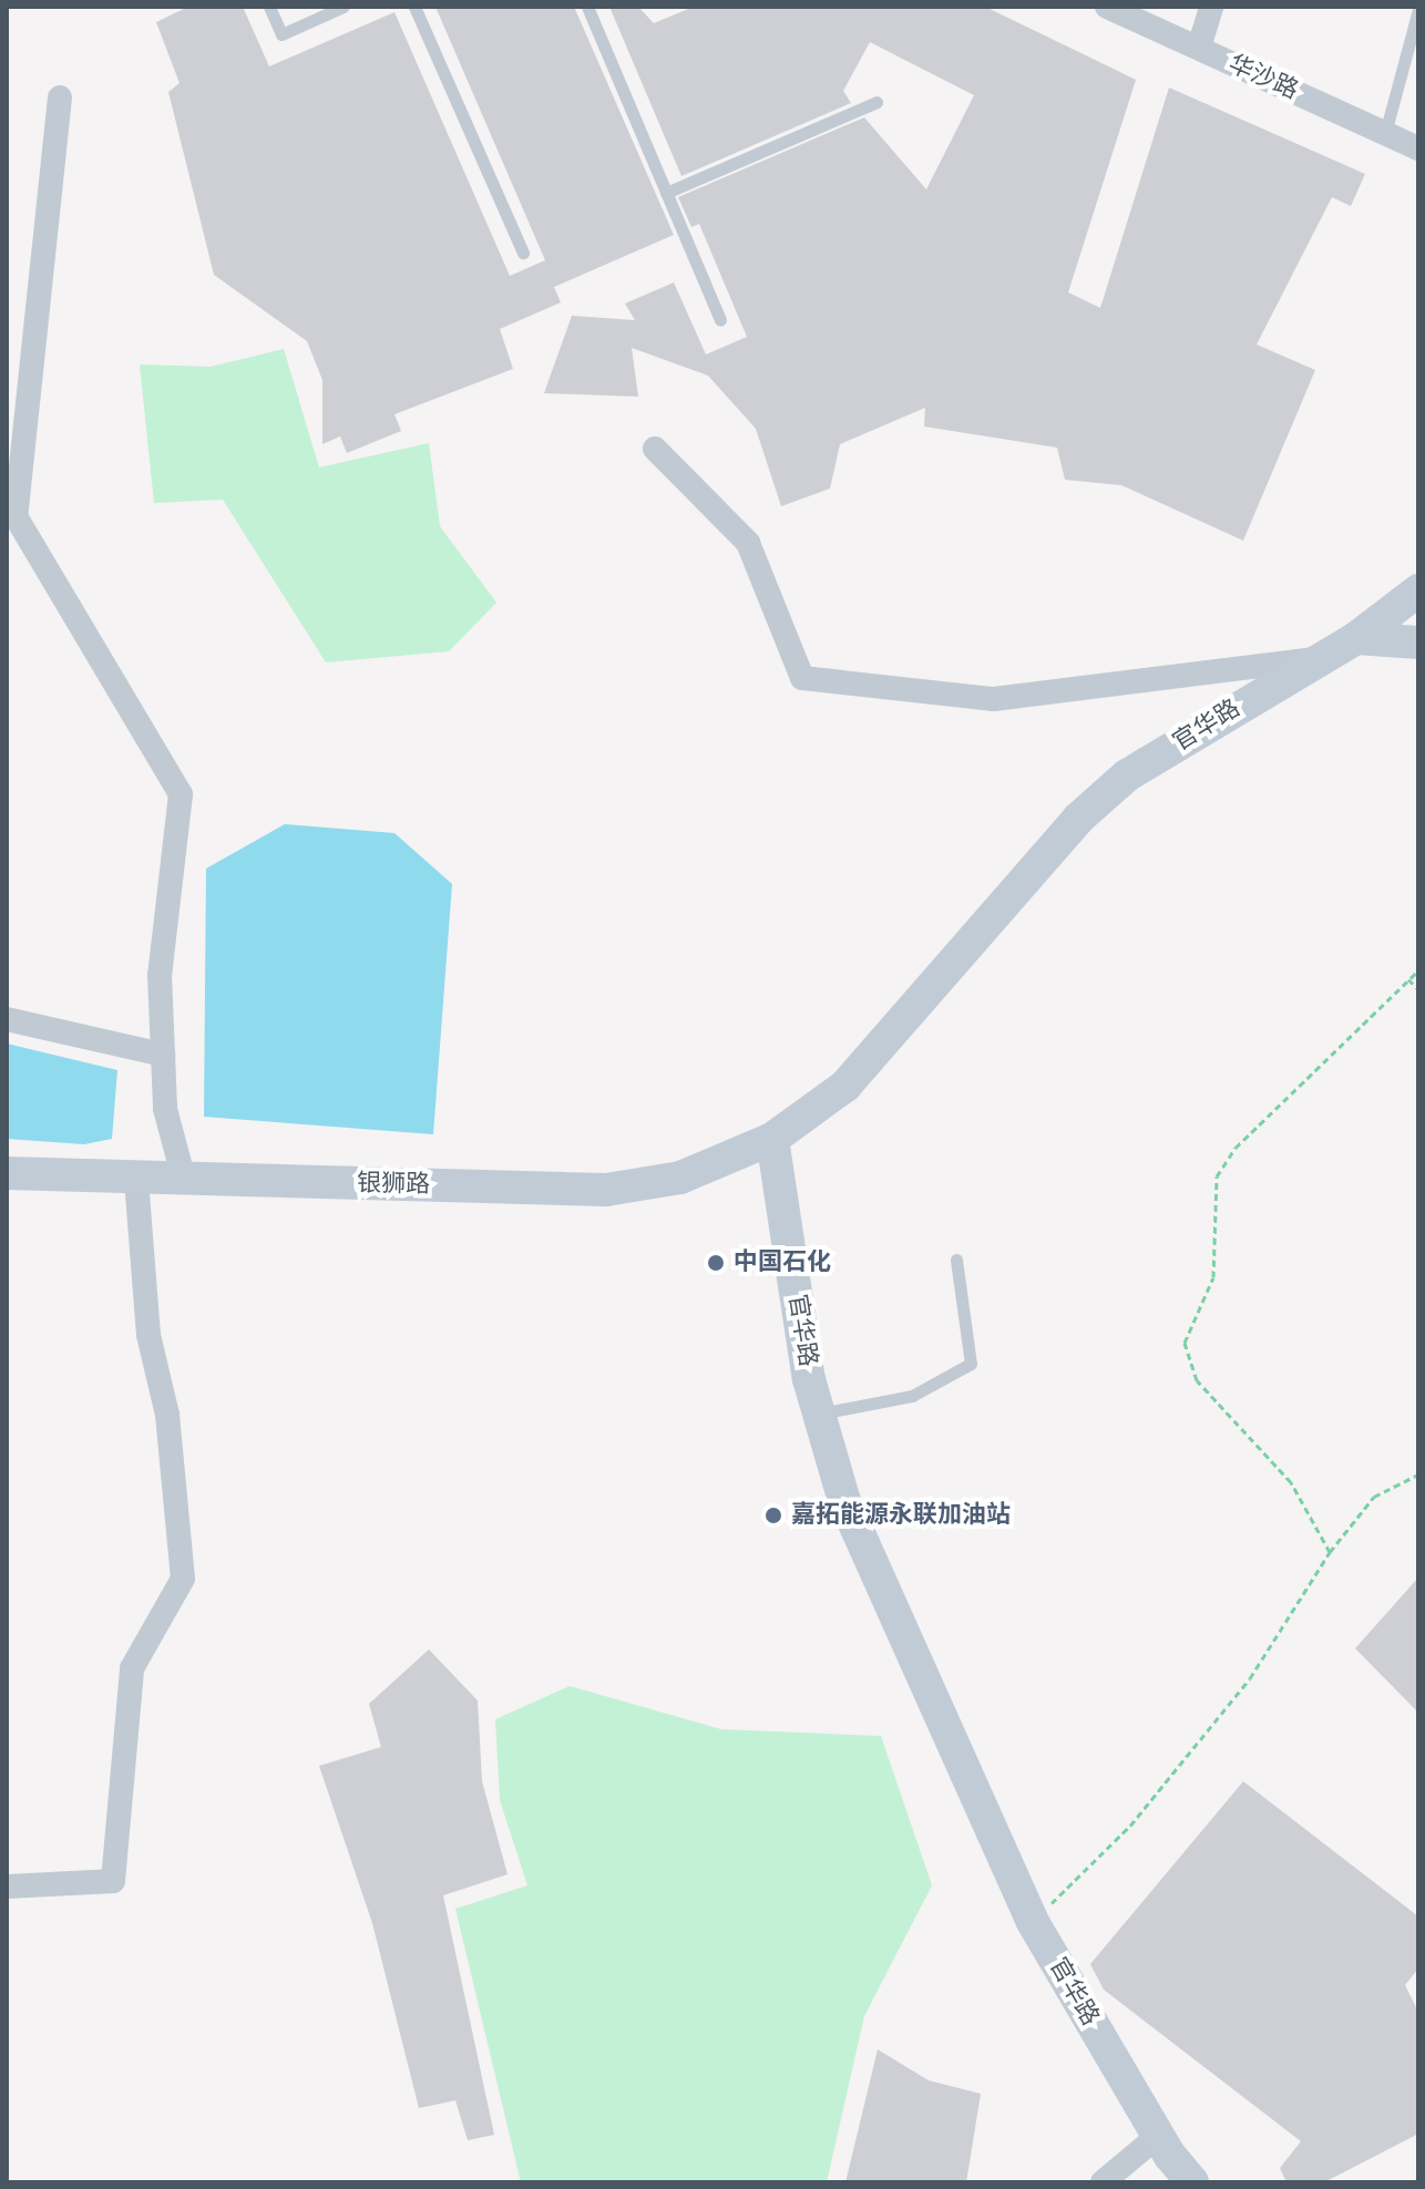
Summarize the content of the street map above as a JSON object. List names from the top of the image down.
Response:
{
  "streets": {
    "main road": ["官华路", "银狮路"],
    "street": ["华沙路"]
  },
  "crossings": [
    ["官华路", "银狮路"]
  ],
  "places": ["中国石化", "嘉拓能源永联加油站"]
}
